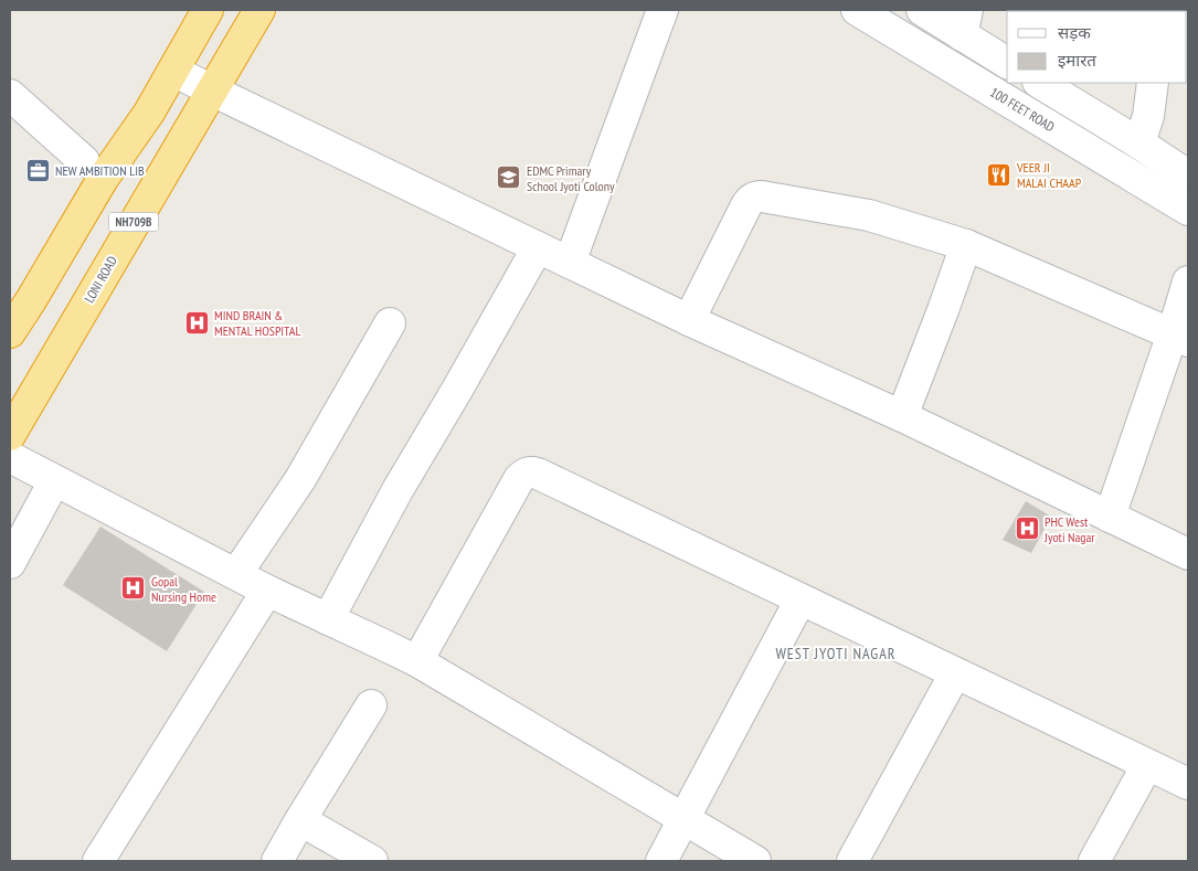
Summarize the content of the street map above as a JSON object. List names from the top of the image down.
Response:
{
  "streets": {
    "highway": ["NH709B", "LONI ROAD"],
    "street": ["100 FEET ROAD"]
  },
  "districts": ["WEST JYOTI NAGAR"],
  "places": {
    "office": ["NEW AMBITION LIB"],
    "restaurant": ["VEER JI MALAI CHAAP"],
    "school or university": ["EDMC Primary School Jyoti Colony"],
    "hospital": ["MIND BRAIN & MENTAL HOSPITAL", "PHC West Jyoti Nagar", "Gopal Nursing Home"]
  },
  "legend": ["सड़क", "इमारत"]
}
